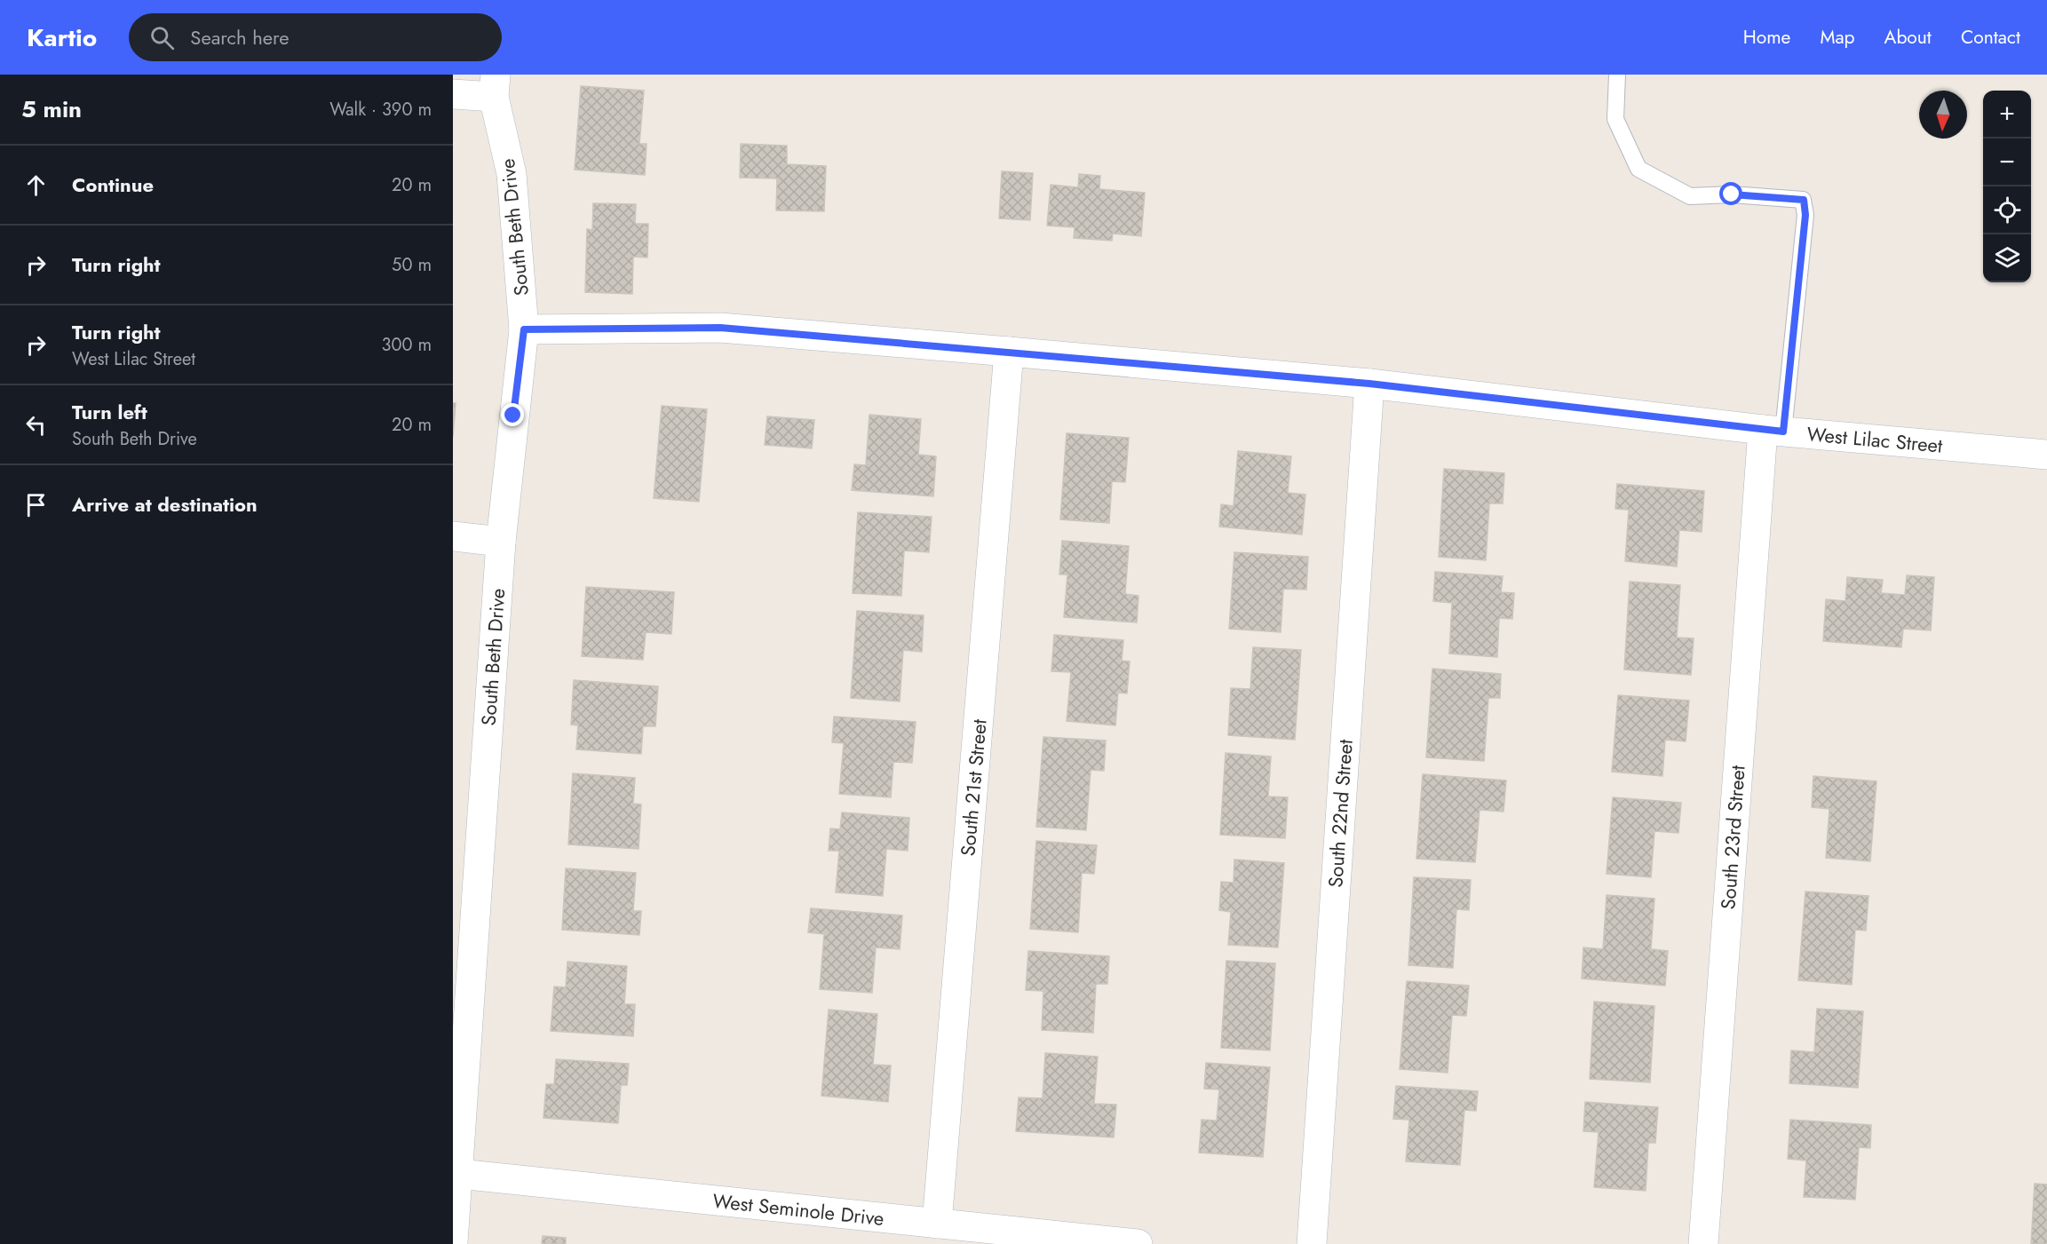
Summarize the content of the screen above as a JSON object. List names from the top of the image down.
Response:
{
  "streets": {
    "street": [
      "South Beth Drive",
      "West Lilac Street",
      "South 21st Street",
      "South 22nd Street",
      "South 23rd Street",
      "West Seminole Drive"
    ]
  },
  "crossings": [
    ["South Beth Drive", "West Lilac Street"],
    ["South Beth Drive", "West Seminole Drive"],
    ["West Lilac Street", "South 21st Street"],
    ["West Lilac Street", "South 22nd Street"],
    ["West Lilac Street", "South 23rd Street"],
    ["South 21st Street", "West Seminole Drive"]
  ],
  "north": "bottom",
  "page": {
    "header": "Kartio",
    "search": "Search here",
    "nav": [
      "Home",
      "Map",
      "About",
      "Contact"
    ],
    "heading": ["5 min", "Walk · 390 m"],
    "map_buttons": ["+", "−"],
    "list": [
      ["Continue", "20 m"],
      ["Turn right", "50 m"],
      ["Turn right", "West Lilac Street", "300 m"],
      ["Turn left", "South Beth Drive", "20 m"],
      "Arrive at destination"
    ]
  }
}
